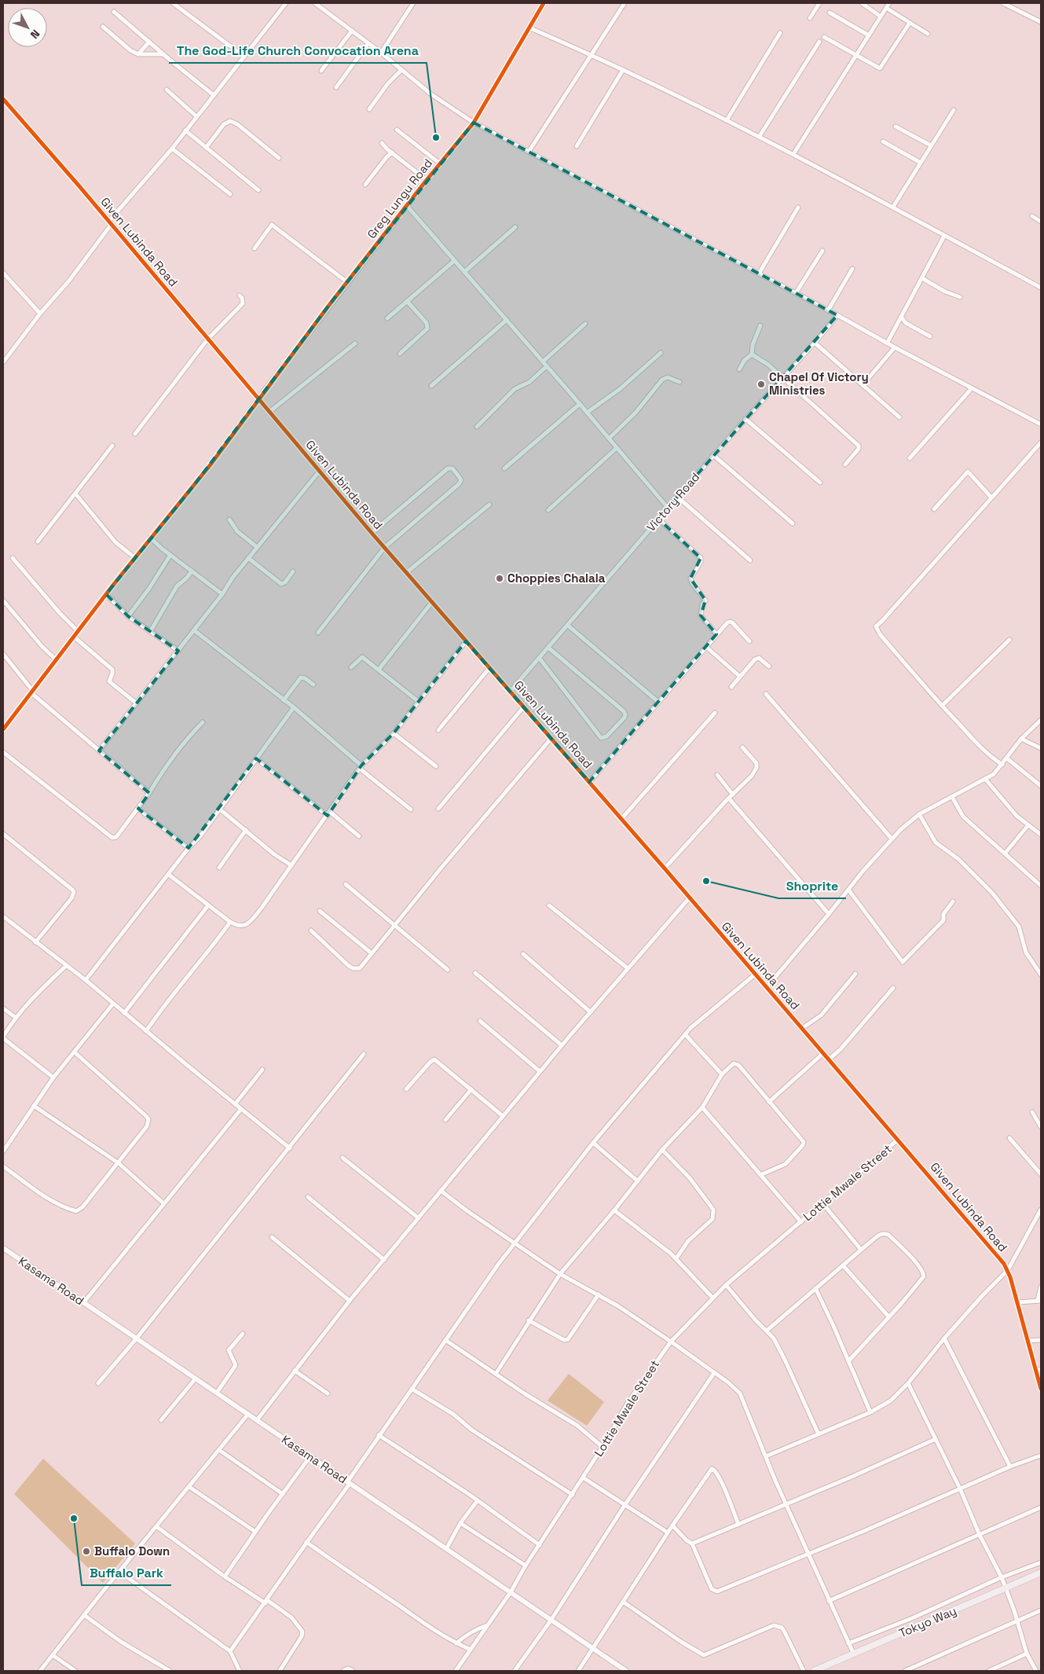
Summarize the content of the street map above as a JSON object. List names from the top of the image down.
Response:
{
  "streets": {
    "main road": ["Tokyo Way"],
    "street": [
      "Greg Lungu Road",
      "Given Lubinda Road",
      "Victory Road",
      "Lottie Mwale Street",
      "Kasama Road"
    ]
  },
  "crossings": [
    ["Greg Lungu Road", "Given Lubinda Road"],
    ["Given Lubinda Road", "Victory Road"],
    ["Given Lubinda Road", "Lottie Mwale Street"],
    ["Lottie Mwale Street", "Kasama Road"]
  ],
  "places": [
    "The God-Life Church Convocation Arena",
    "Chapel Of Victory Ministries",
    "Choppies Chalala",
    "Shoprite",
    "Buffalo Park",
    "Buffalo Down"
  ],
  "north": "bottom right"
}
